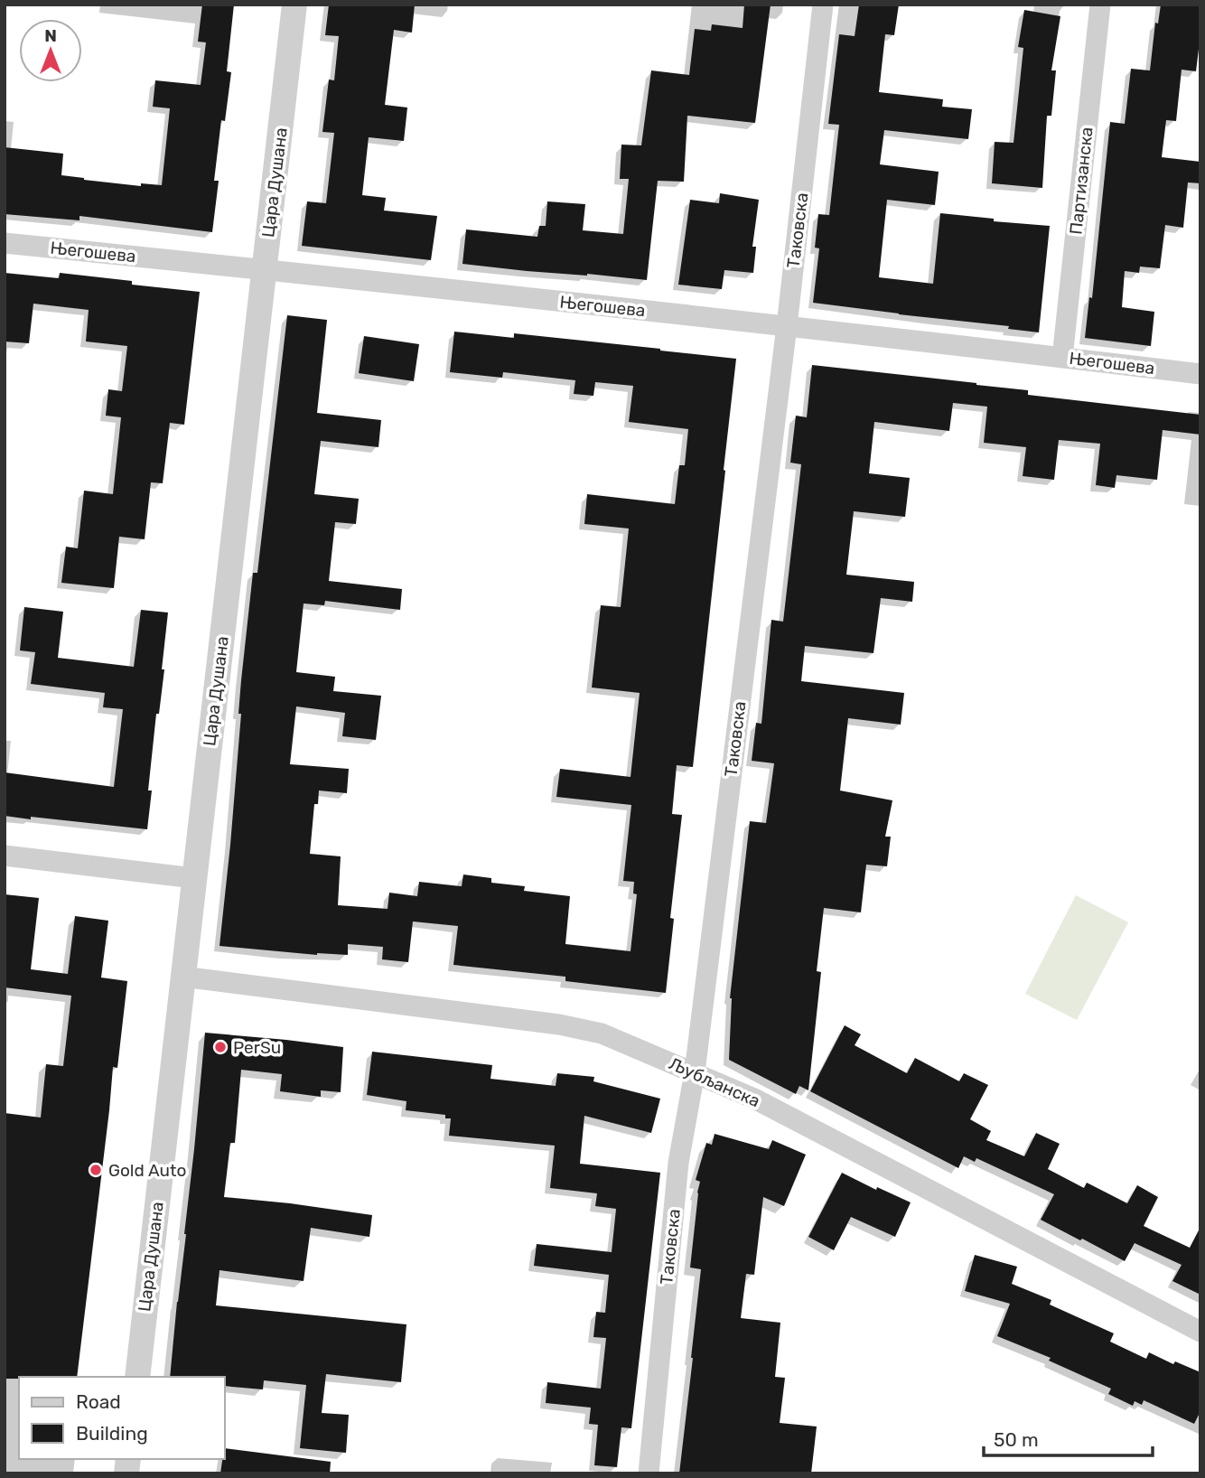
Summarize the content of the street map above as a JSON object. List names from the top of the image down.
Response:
{
  "streets": {
    "street": [
      "Партизанска",
      "Цара Душана",
      "Таковска",
      "Његошева",
      "Љубљанска"
    ]
  },
  "crossings": [
    ["Партизанска", "Његошева"],
    ["Цара Душана", "Његошева"],
    ["Цара Душана", "Љубљанска"],
    ["Таковска", "Његошева"],
    ["Таковска", "Љубљанска"]
  ],
  "places": ["PerSu", "Gold Auto"],
  "legend": ["Road", "Building"],
  "scale_bar": "50 m",
  "north": "top"
}
